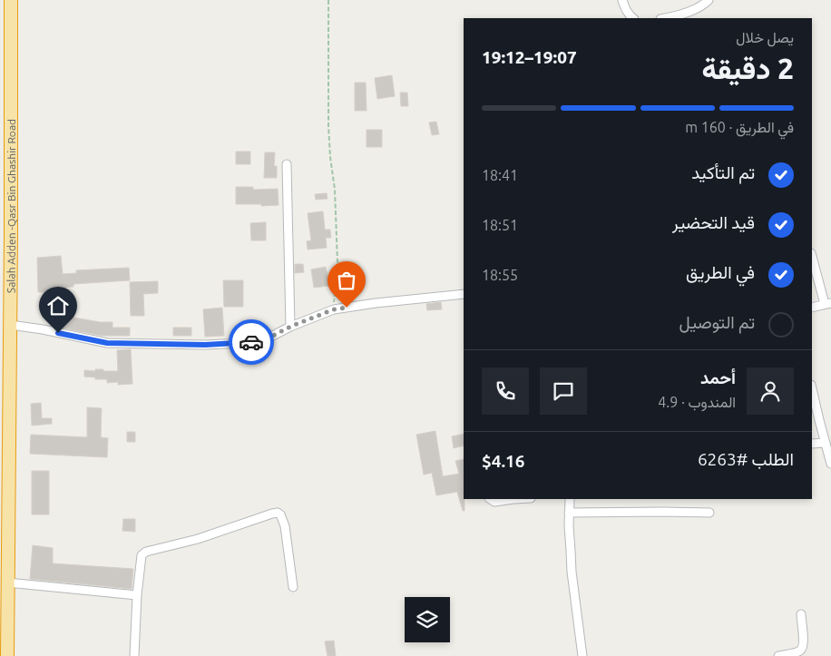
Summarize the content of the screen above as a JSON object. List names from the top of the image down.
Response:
{
  "streets": {
    "highway": ["Salah Adden -Qasr Bin Ghashir Road"]
  },
  "page": {
    "heading": ["2 دقيقة", "يصل خلال", "19:07–19:12"],
    "panel": [
      "أحمد",
      "المندوب · 4.9",
      "الطلب #6263",
      "$4.16"
    ],
    "bar": "في الطريق · 160 m",
    "list": [
      ["تم التأكيد", "18:41"],
      ["قيد التحضير", "18:51"],
      ["في الطريق", "18:55"],
      "تم التوصيل"
    ]
  }
}
